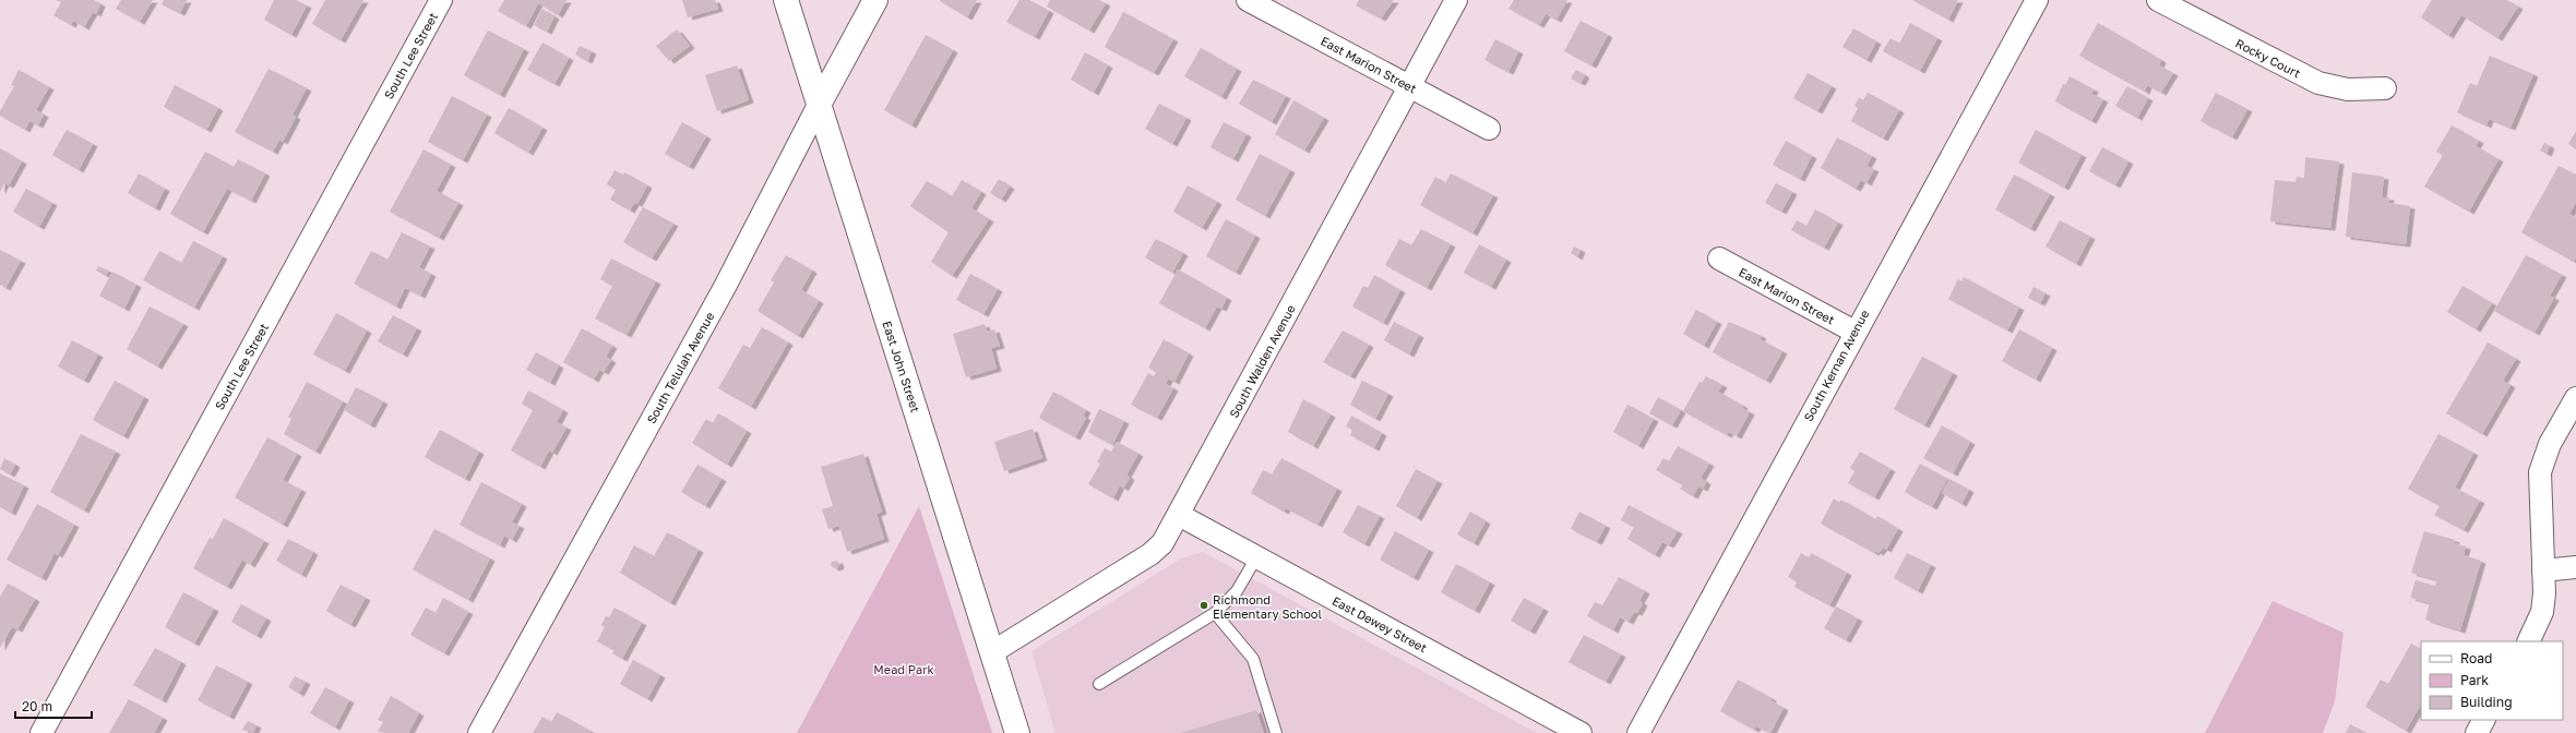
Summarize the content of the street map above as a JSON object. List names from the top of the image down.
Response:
{
  "streets": {
    "street": [
      "South Lee Street",
      "Rocky Court",
      "East Marion Street",
      "South Walden Avenue",
      "South Kernan Avenue",
      "East John Street",
      "South Telulah Avenue",
      "East Dewey Street"
    ]
  },
  "crossings": [
    ["East Marion Street", "South Walden Avenue"],
    ["East Marion Street", "South Kernan Avenue"],
    ["South Walden Avenue", "East John Street"],
    ["South Walden Avenue", "East Dewey Street"],
    ["East John Street", "South Telulah Avenue"]
  ],
  "parks": ["Mead Park"],
  "places": ["Richmond Elementary School"],
  "legend": ["Road", "Park", "Building"],
  "scale_bar": "20 m"
}
